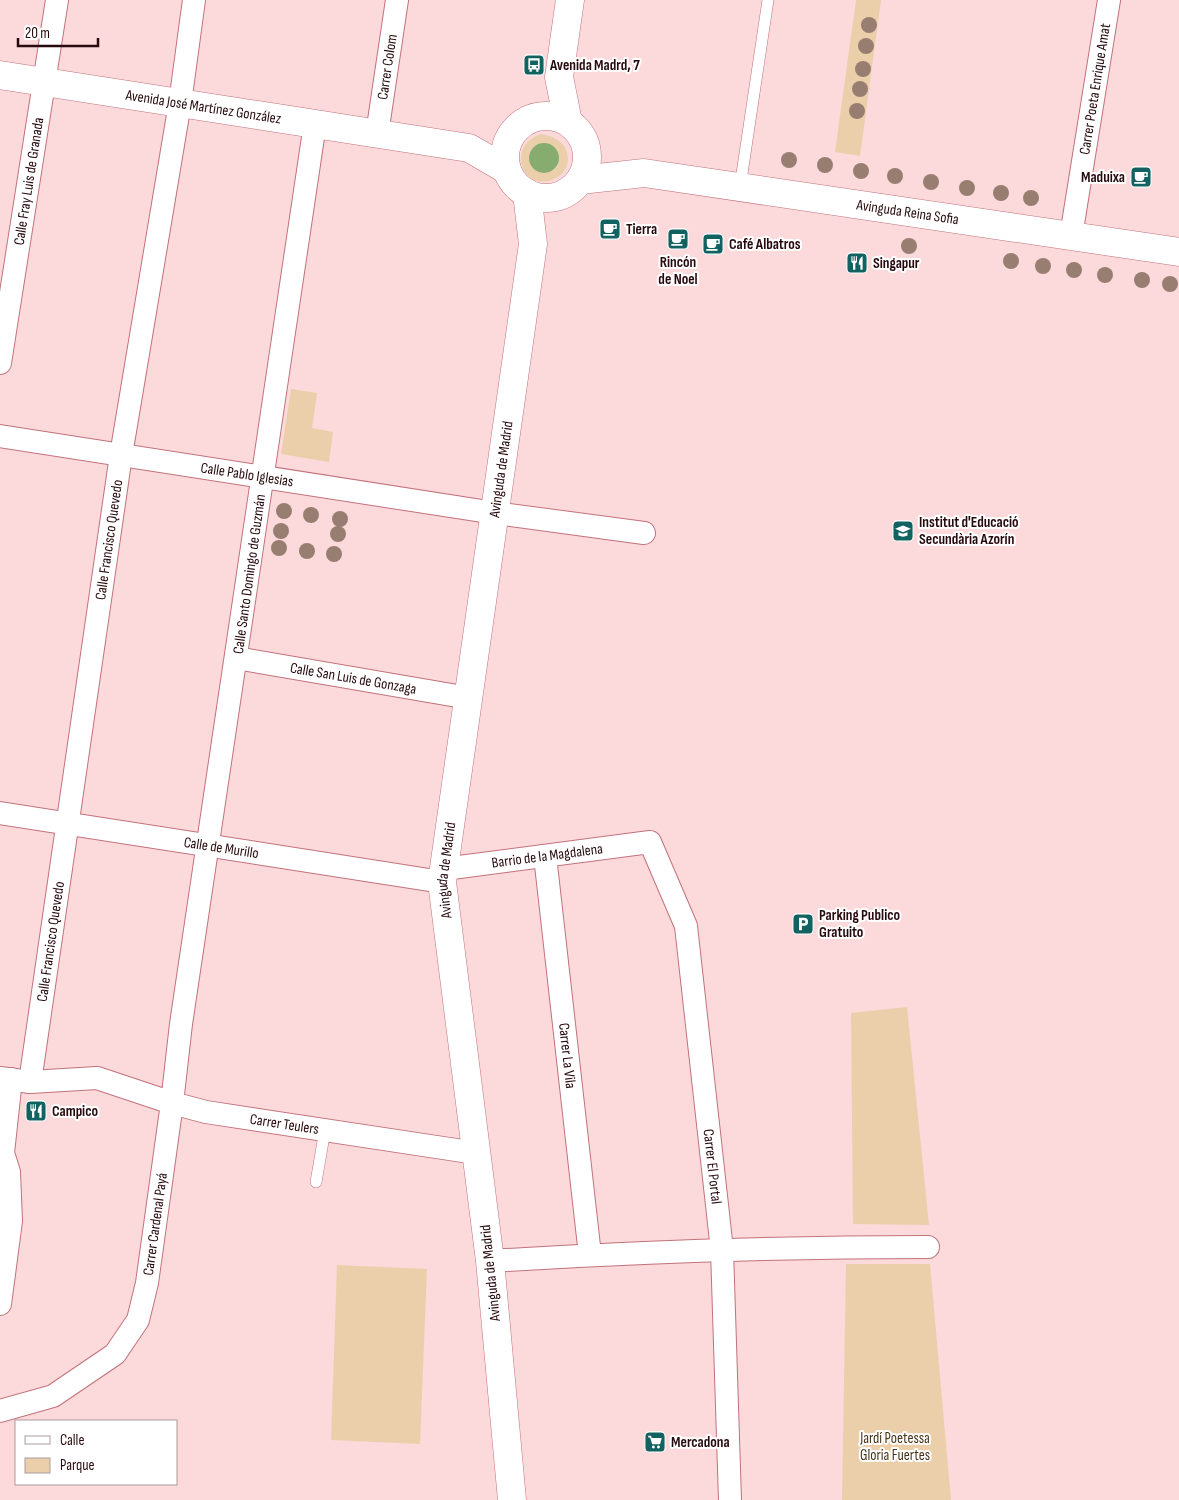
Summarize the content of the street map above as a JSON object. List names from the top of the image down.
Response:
{
  "streets": {
    "street": [
      "Carrer Colom",
      "Carrer Poeta Enrique Amat",
      "Avenida José Martínez González",
      "Calle Fray Luis de Granada",
      "Avinguda Reina Sofia",
      "Avinguda de Madrid",
      "Calle Pablo Iglesias",
      "Calle Francisco Quevedo",
      "Calle Santo Domingo de Guzmán",
      "Calle San Luis de Gonzaga",
      "Calle de Murillo",
      "Barrio de la Magdalena",
      "Carrer La Vila",
      "Carrer Teulers",
      "Carrer El Portal",
      "Carrer Cardenal Payá"
    ]
  },
  "crossings": [
    ["Carrer Colom", "Avenida José Martínez González"],
    ["Carrer Poeta Enrique Amat", "Avinguda Reina Sofia"],
    ["Avenida José Martínez González", "Calle Fray Luis de Granada"],
    ["Avenida José Martínez González", "Calle Francisco Quevedo"],
    ["Avenida José Martínez González", "Calle Santo Domingo de Guzmán"],
    ["Avinguda Reina Sofia", "Avinguda de Madrid"],
    ["Avinguda de Madrid", "Calle Pablo Iglesias"],
    ["Avinguda de Madrid", "Calle San Luis de Gonzaga"],
    ["Avinguda de Madrid", "Calle de Murillo"],
    ["Avinguda de Madrid", "Barrio de la Magdalena"],
    ["Avinguda de Madrid", "Carrer Teulers"],
    ["Calle Pablo Iglesias", "Calle Francisco Quevedo"],
    ["Calle Pablo Iglesias", "Calle Santo Domingo de Guzmán"],
    ["Calle Francisco Quevedo", "Calle de Murillo"],
    ["Calle Santo Domingo de Guzmán", "Calle San Luis de Gonzaga"],
    ["Calle Santo Domingo de Guzmán", "Calle de Murillo"],
    ["Calle Santo Domingo de Guzmán", "Carrer Teulers"],
    ["Calle Santo Domingo de Guzmán", "Carrer Cardenal Payá"],
    ["Calle de Murillo", "Barrio de la Magdalena"],
    ["Barrio de la Magdalena", "Carrer La Vila"],
    ["Barrio de la Magdalena", "Carrer El Portal"],
    ["Carrer Teulers", "Carrer Cardenal Payá"]
  ],
  "parks": ["Jardí Poetessa Gloria Fuertes"],
  "places": {
    "bus stop": ["Avenida Madrd, 7"],
    "cafe": [
      "Maduixa",
      "Tierra",
      "Rincón de Noel",
      "Café Albatros"
    ],
    "restaurant": ["Singapur", "Campico"],
    "school or university": ["Institut d'Educació Secundària Azorín"],
    "parking": ["Parking Publico Gratuito"],
    "supermarket": ["Mercadona"]
  },
  "legend": ["Calle", "Parque"],
  "scale_bar": "20 m"
}
